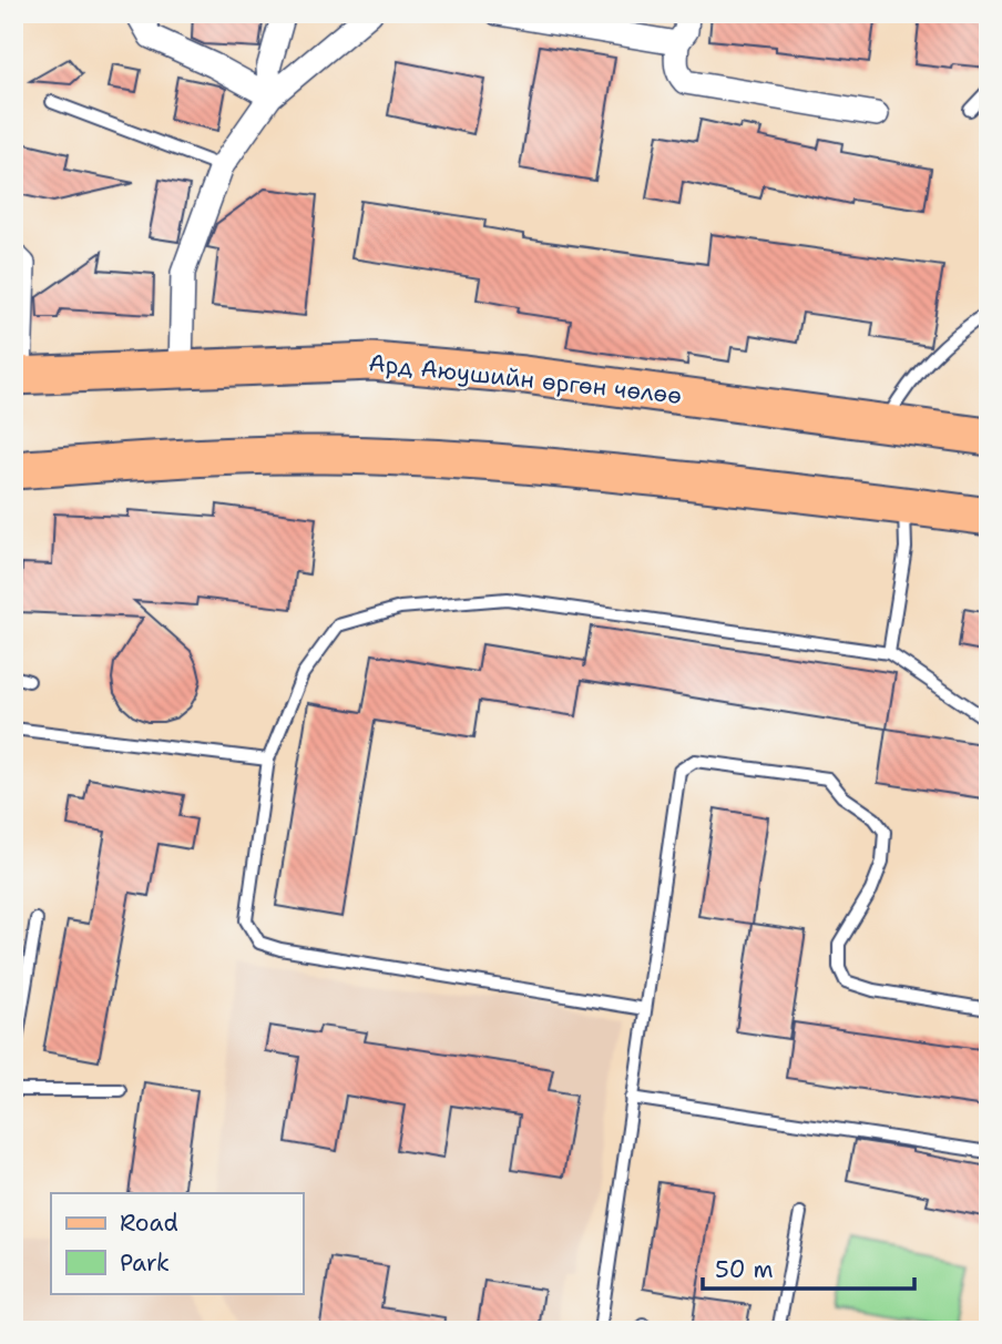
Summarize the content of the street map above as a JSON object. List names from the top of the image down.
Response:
{
  "streets": {
    "main road": ["Ард Аюушийн өргөн чөлөө"]
  },
  "legend": ["Road", "Park"],
  "scale_bar": "50 m"
}
